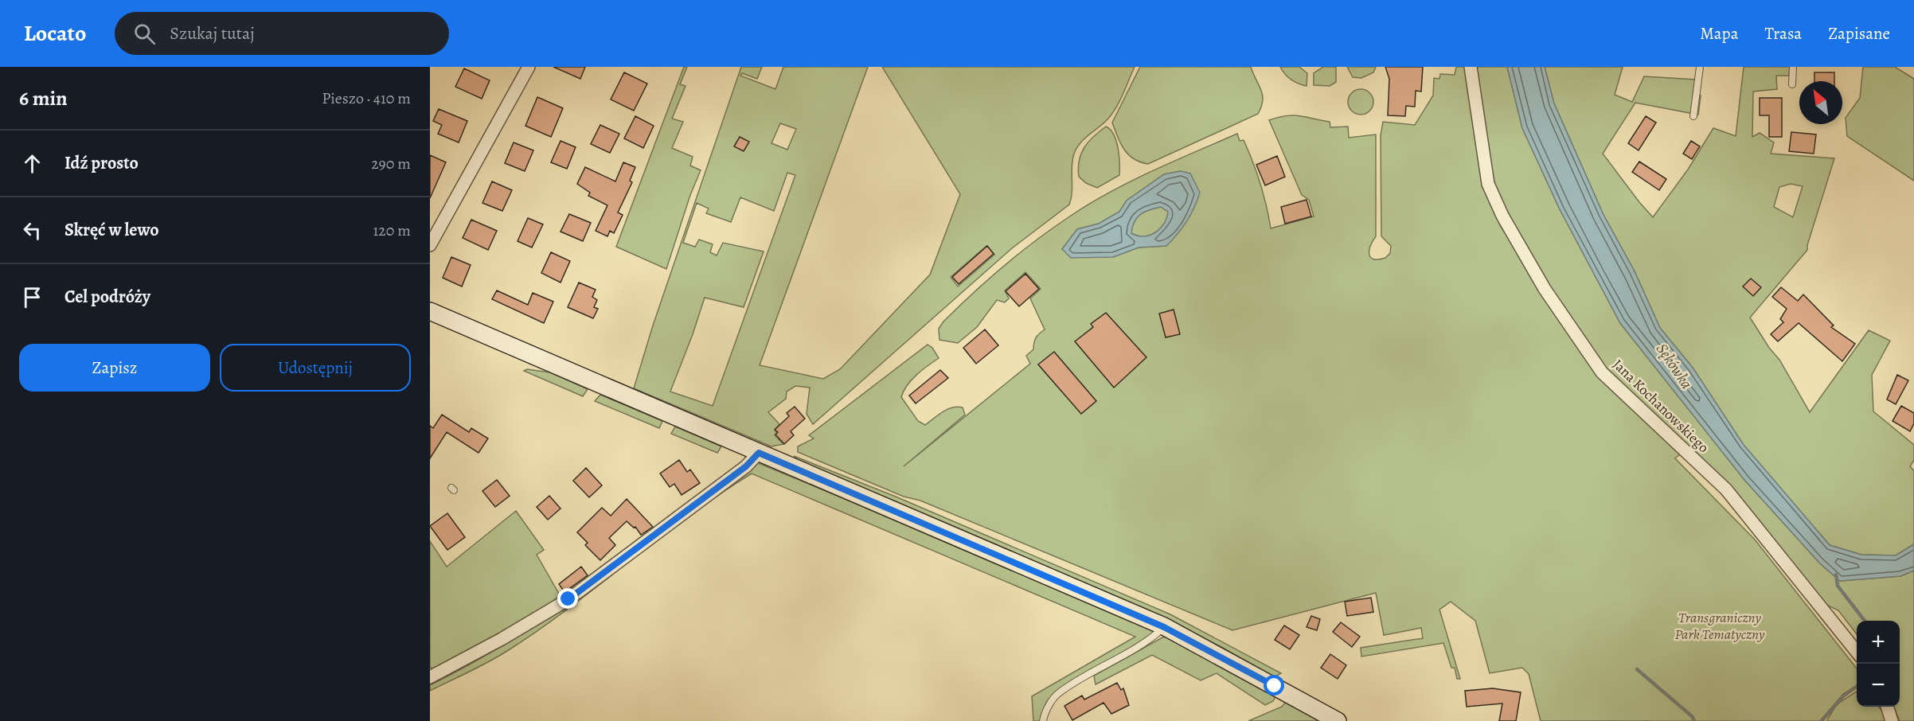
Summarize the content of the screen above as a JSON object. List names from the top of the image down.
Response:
{
  "streets": {
    "street": ["Jana Kochanowskiego"]
  },
  "water": ["Sękówka"],
  "parks": ["Transgraniczny Park Tematyczny"],
  "north": "top left",
  "page": {
    "header": "Locato",
    "search": "Szukaj tutaj",
    "nav": ["Mapa", "Trasa", "Zapisane"],
    "heading": ["6 min", "Pieszo · 410 m"],
    "list": [
      ["Idź prosto", "290 m"],
      ["Skręć w lewo", "120 m"],
      "Cel podróży"
    ],
    "buttons": ["Zapisz", "Udostępnij"],
    "map_buttons": ["+", "−"]
  }
}
